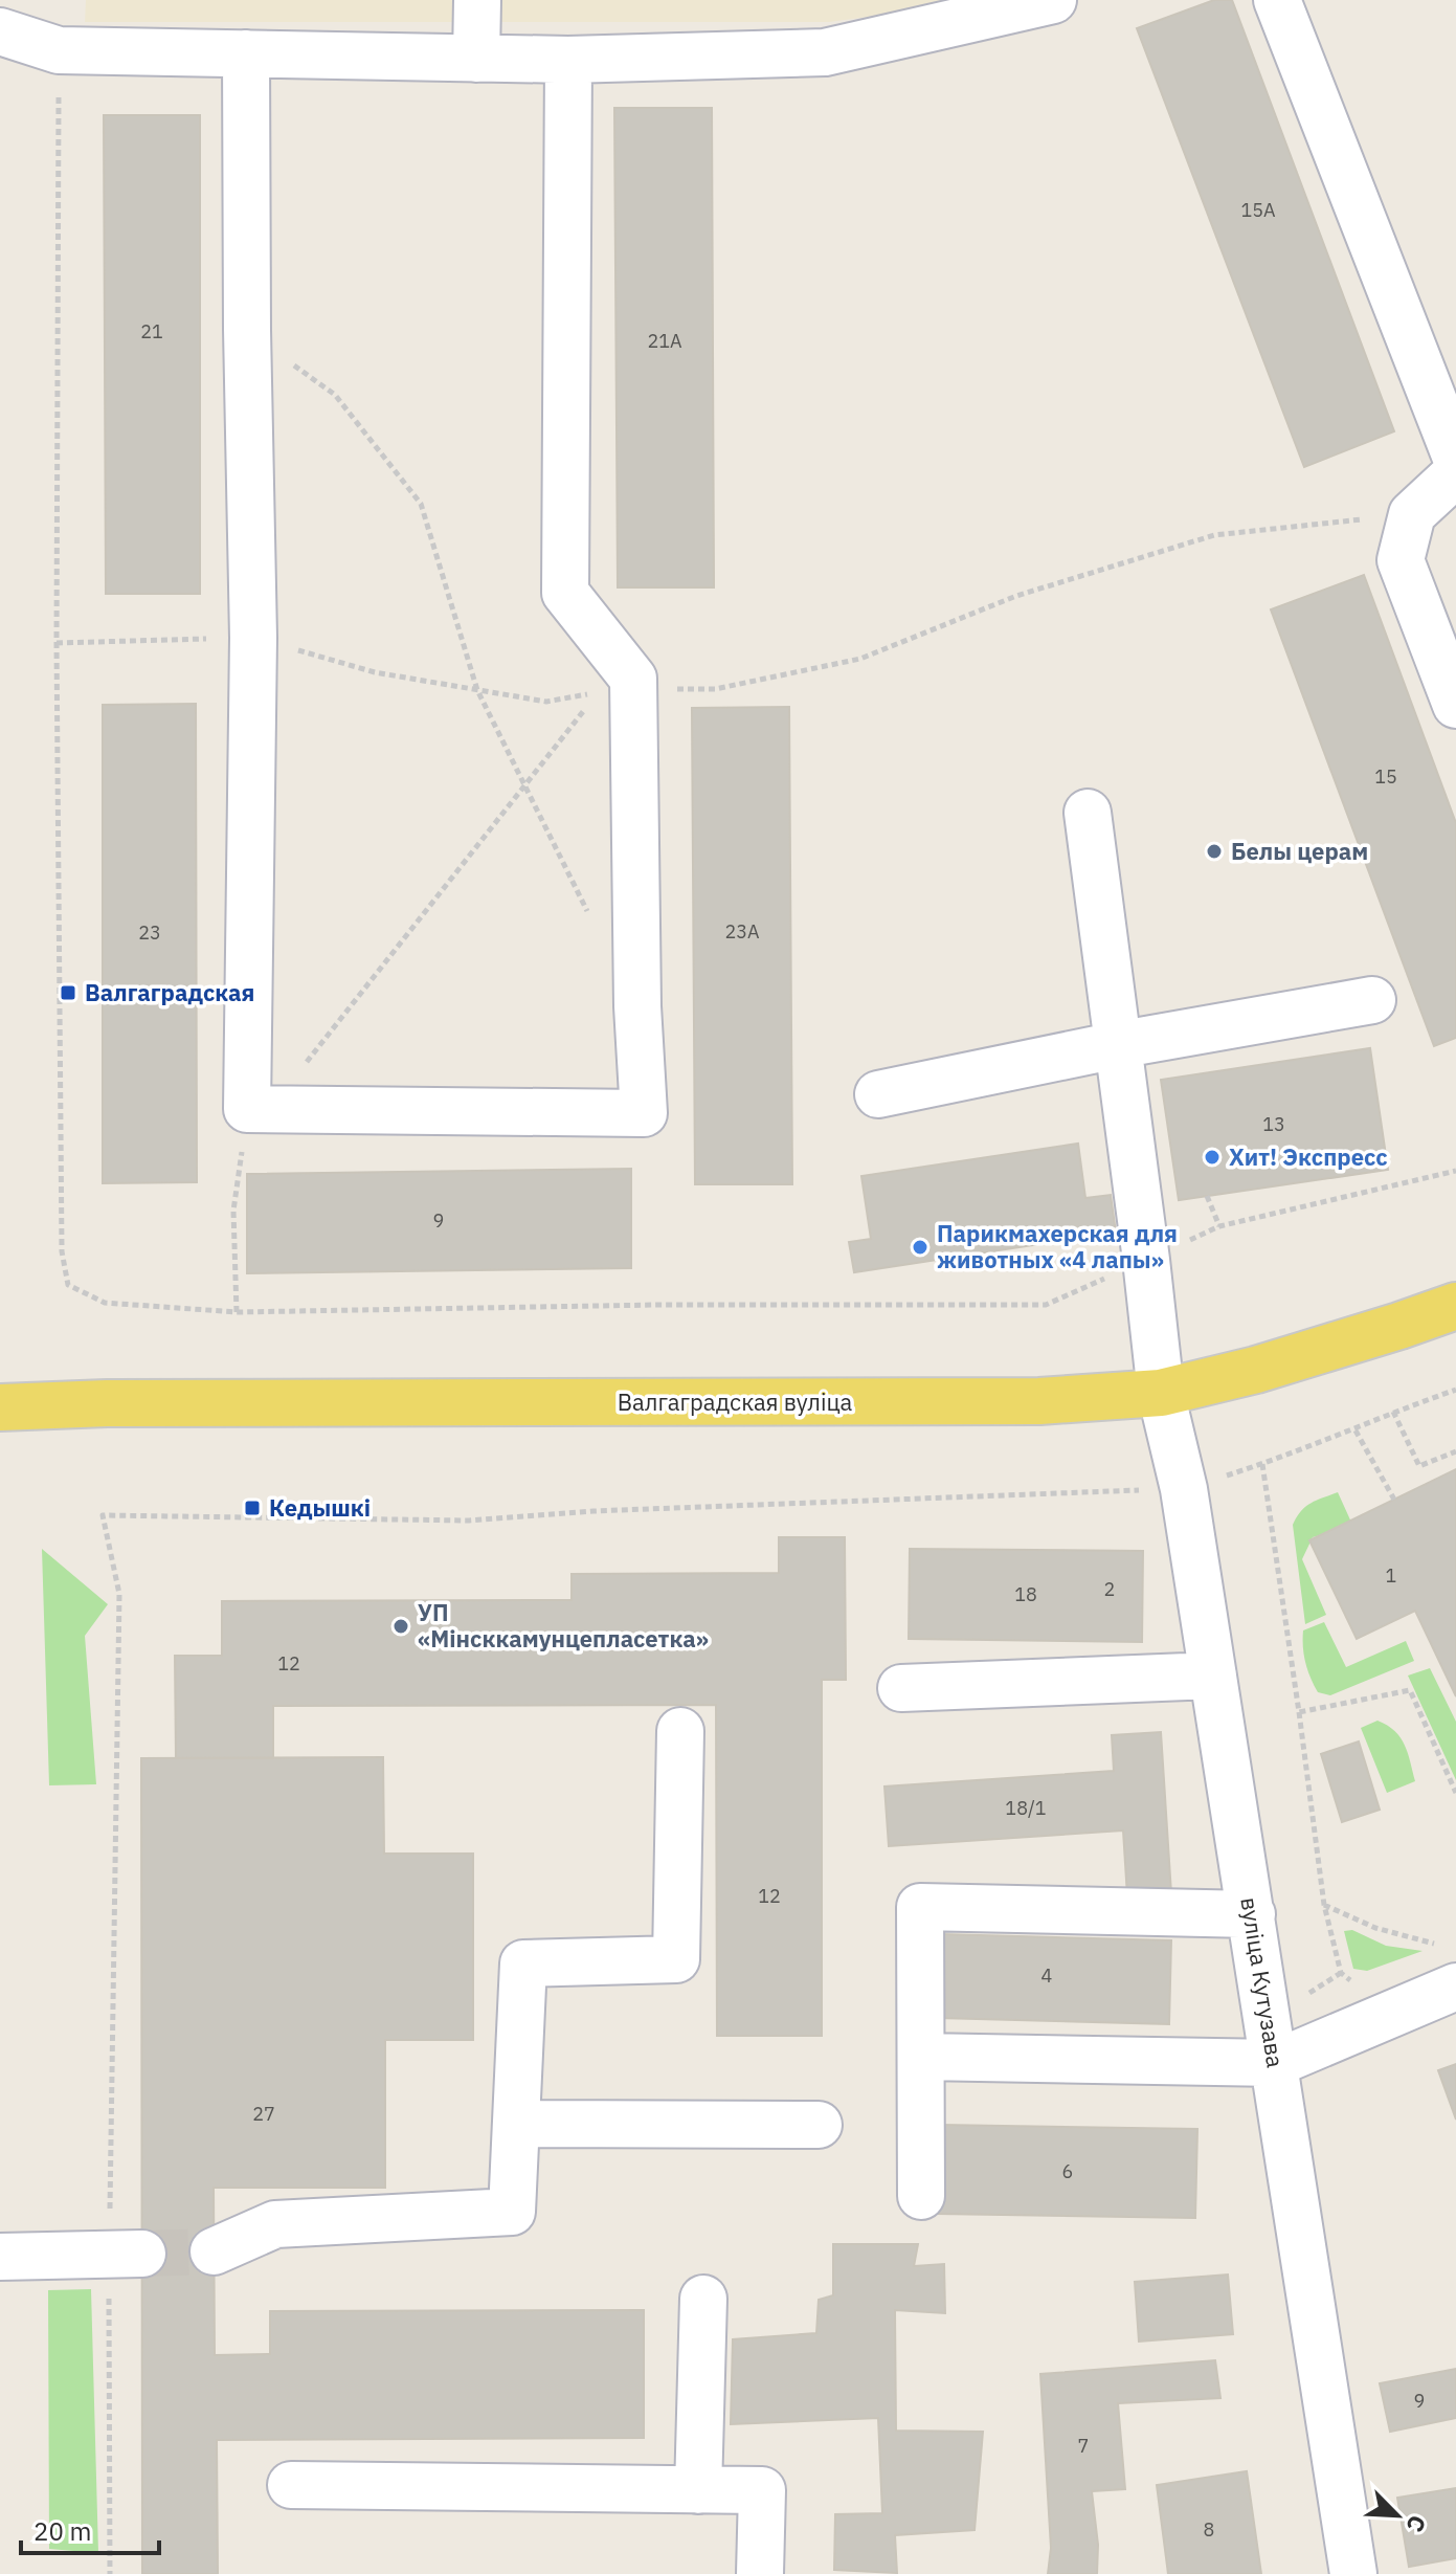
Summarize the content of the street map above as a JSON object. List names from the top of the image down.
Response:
{
  "streets": {
    "main road": ["Валгаградская вуліца"],
    "street": ["вуліца Кутузава"]
  },
  "crossings": [
    ["Валгаградская вуліца", "вуліца Кутузава"]
  ],
  "places": {
    "other": [
      "Белы церам",
      "Хит! Экспресс",
      "Парикмахерская для животных «4 лапы»",
      "УП «Мінсккамунцепласетка»"
    ],
    "transit": ["Валгаградская", "Кедышкі"]
  },
  "house_numbers": [
    "15А",
    "21",
    "21А",
    "15",
    "23А",
    "23",
    "13",
    "9",
    "1",
    "2",
    "18",
    "12",
    "18/1",
    "12",
    "4",
    "27",
    "6",
    "9",
    "7",
    "8"
  ],
  "scale_bar": "20 m",
  "north": "bottom right"
}
